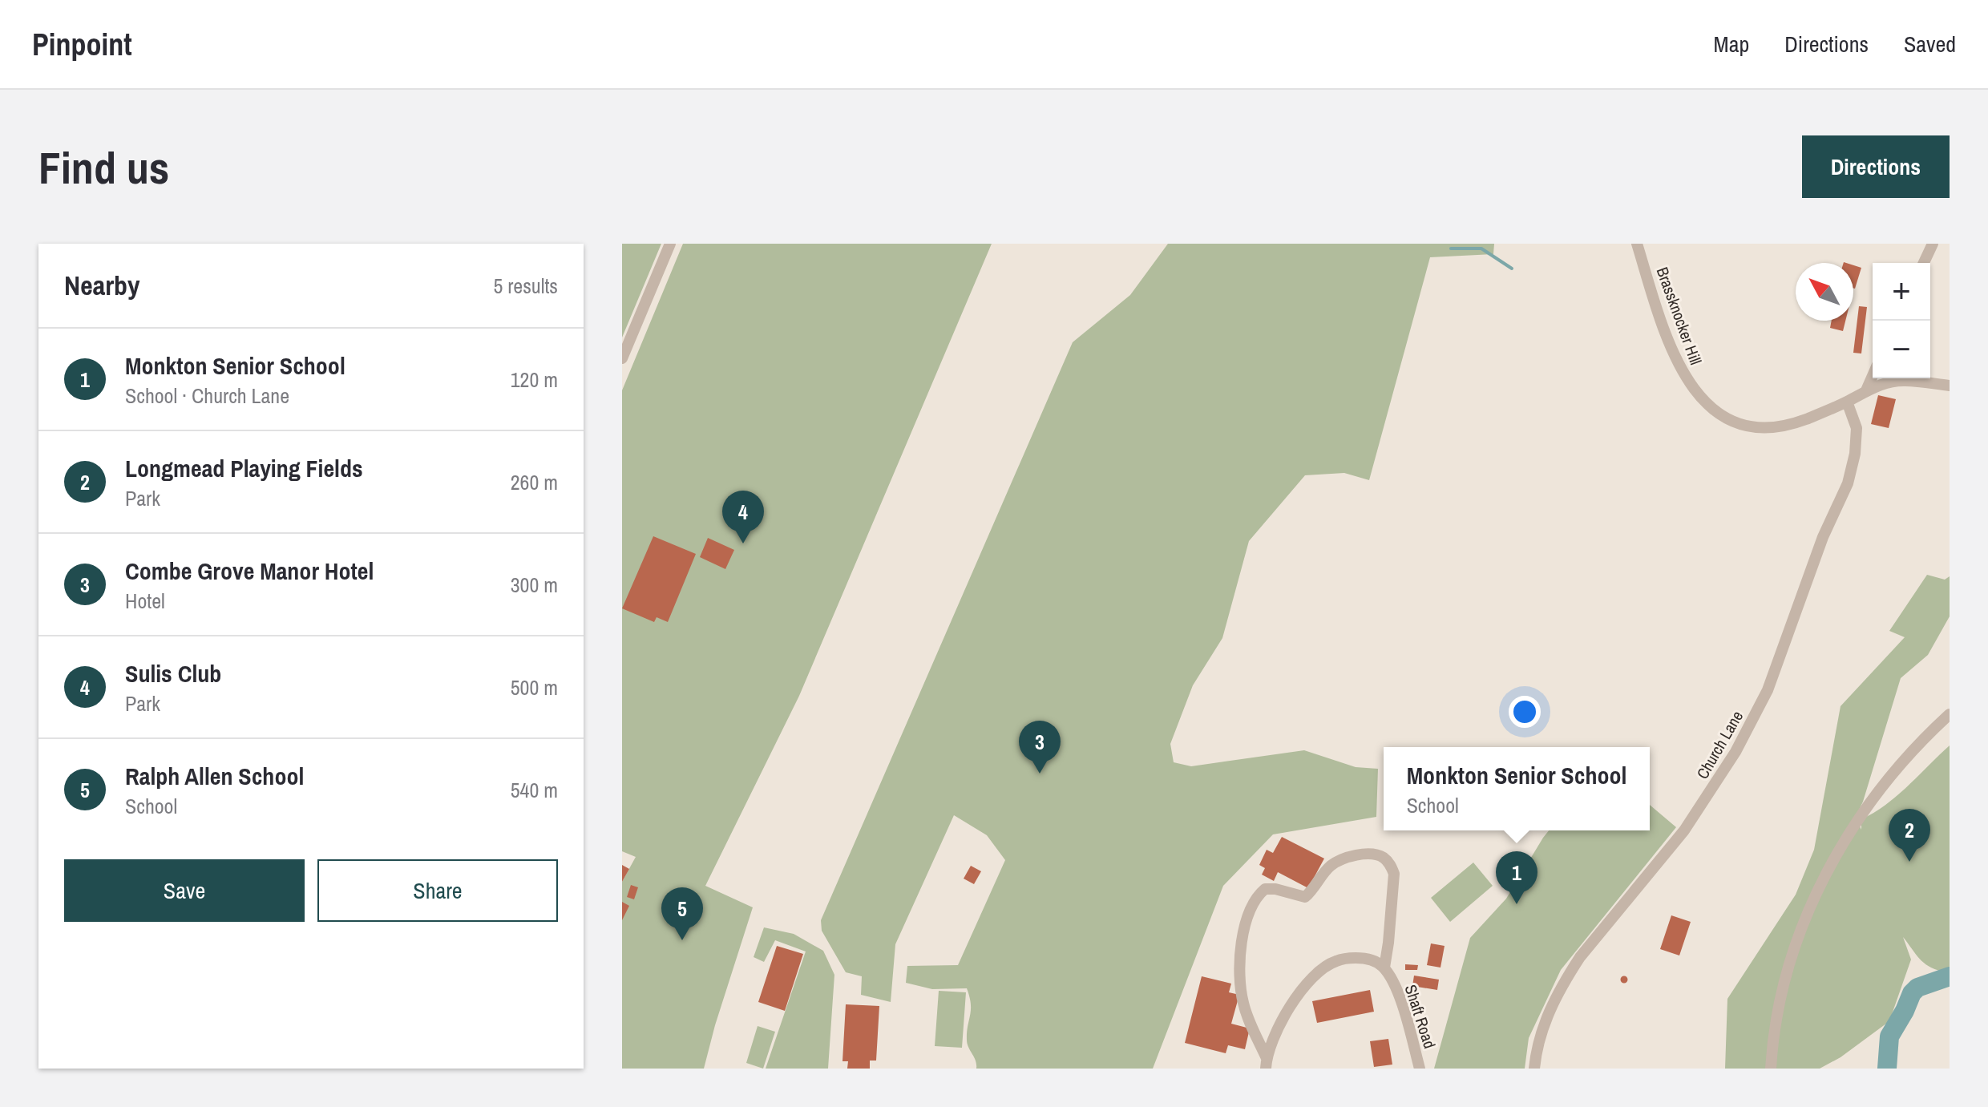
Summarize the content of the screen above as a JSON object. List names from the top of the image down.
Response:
{
  "streets": {
    "street": ["Brassknocker Hill", "Church Lane", "Shaft Road"]
  },
  "crossings": [
    ["Brassknocker Hill", "Church Lane"]
  ],
  "north": "top left",
  "page": {
    "header": "Pinpoint",
    "nav": ["Map", "Directions", "Saved"],
    "buttons": [
      "Directions",
      ["Save", "Share"]
    ],
    "title": "Find us",
    "heading": ["Nearby", "5 results"],
    "map_buttons": ["+", "−"],
    "list": [
      {
        "mark": "1",
        "name": "Monkton Senior School",
        "note": "School · Church Lane",
        "value": "120 m"
      },
      {
        "mark": "2",
        "name": "Longmead Playing Fields",
        "note": "Park",
        "value": "260 m"
      },
      {
        "mark": "3",
        "name": "Combe Grove Manor Hotel",
        "note": "Hotel",
        "value": "300 m"
      },
      {
        "mark": "4",
        "name": "Sulis Club",
        "note": "Park",
        "value": "500 m"
      },
      {
        "mark": "5",
        "name": "Ralph Allen School",
        "note": "School",
        "value": "540 m"
      }
    ],
    "pins": [
      "4",
      "3",
      "2",
      "1",
      "5"
    ],
    "popup": ["Monkton Senior School", "School"]
  }
}
